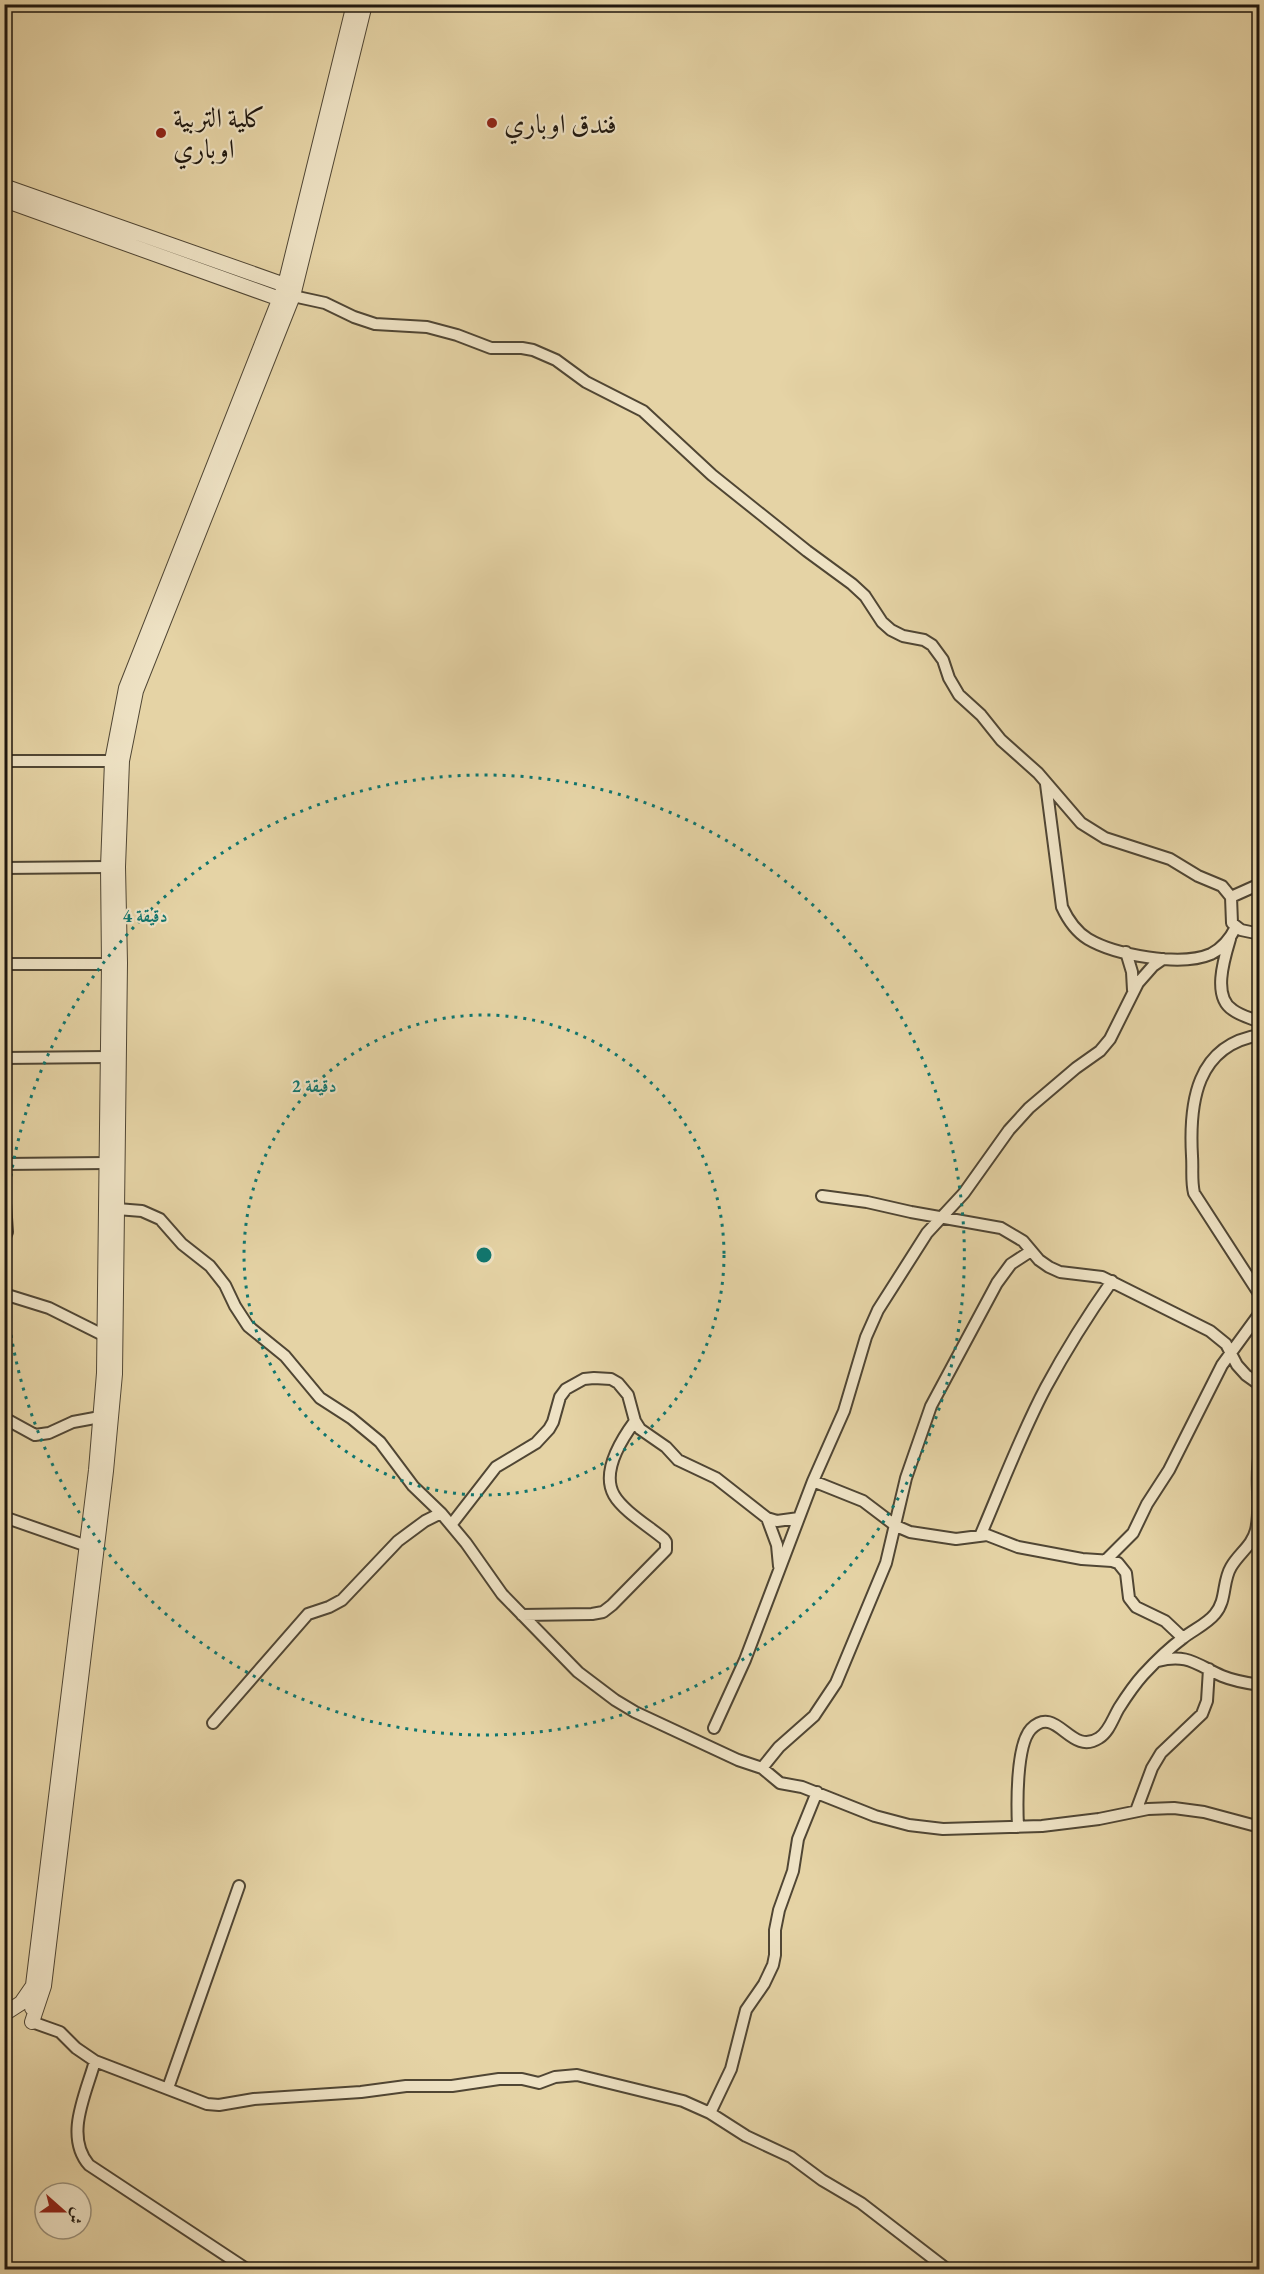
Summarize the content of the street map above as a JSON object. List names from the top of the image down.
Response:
{
  "places": ["فندق اوباري", "كلية التربية اوباري"],
  "north": "right",
  "rings": ["4 دقيقة", "2 دقيقة"]
}
